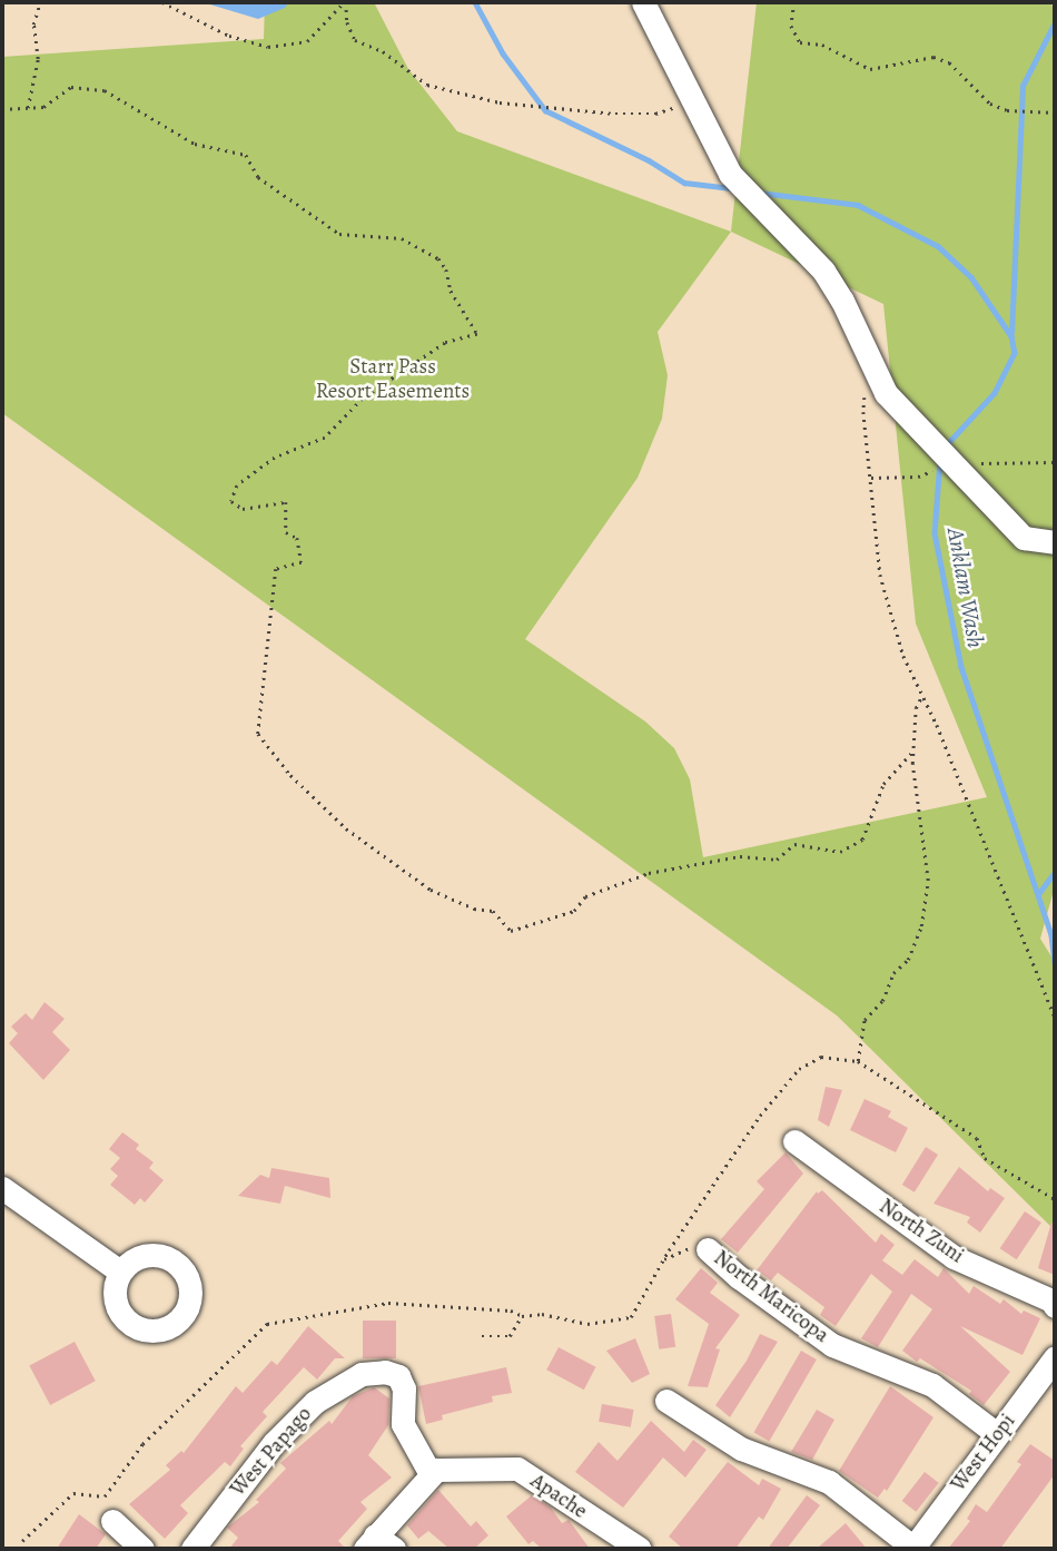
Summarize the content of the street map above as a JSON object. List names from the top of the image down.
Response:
{
  "streets": {
    "street": [
      "North Zuni",
      "North Maricopa",
      "West Papago",
      "West Hopi",
      "Apache"
    ]
  },
  "crossings": [
    ["North Maricopa", "West Hopi"],
    ["West Papago", "Apache"]
  ],
  "water": ["Anklam Wash"],
  "parks": ["Starr Pass Resort Easements"]
}
